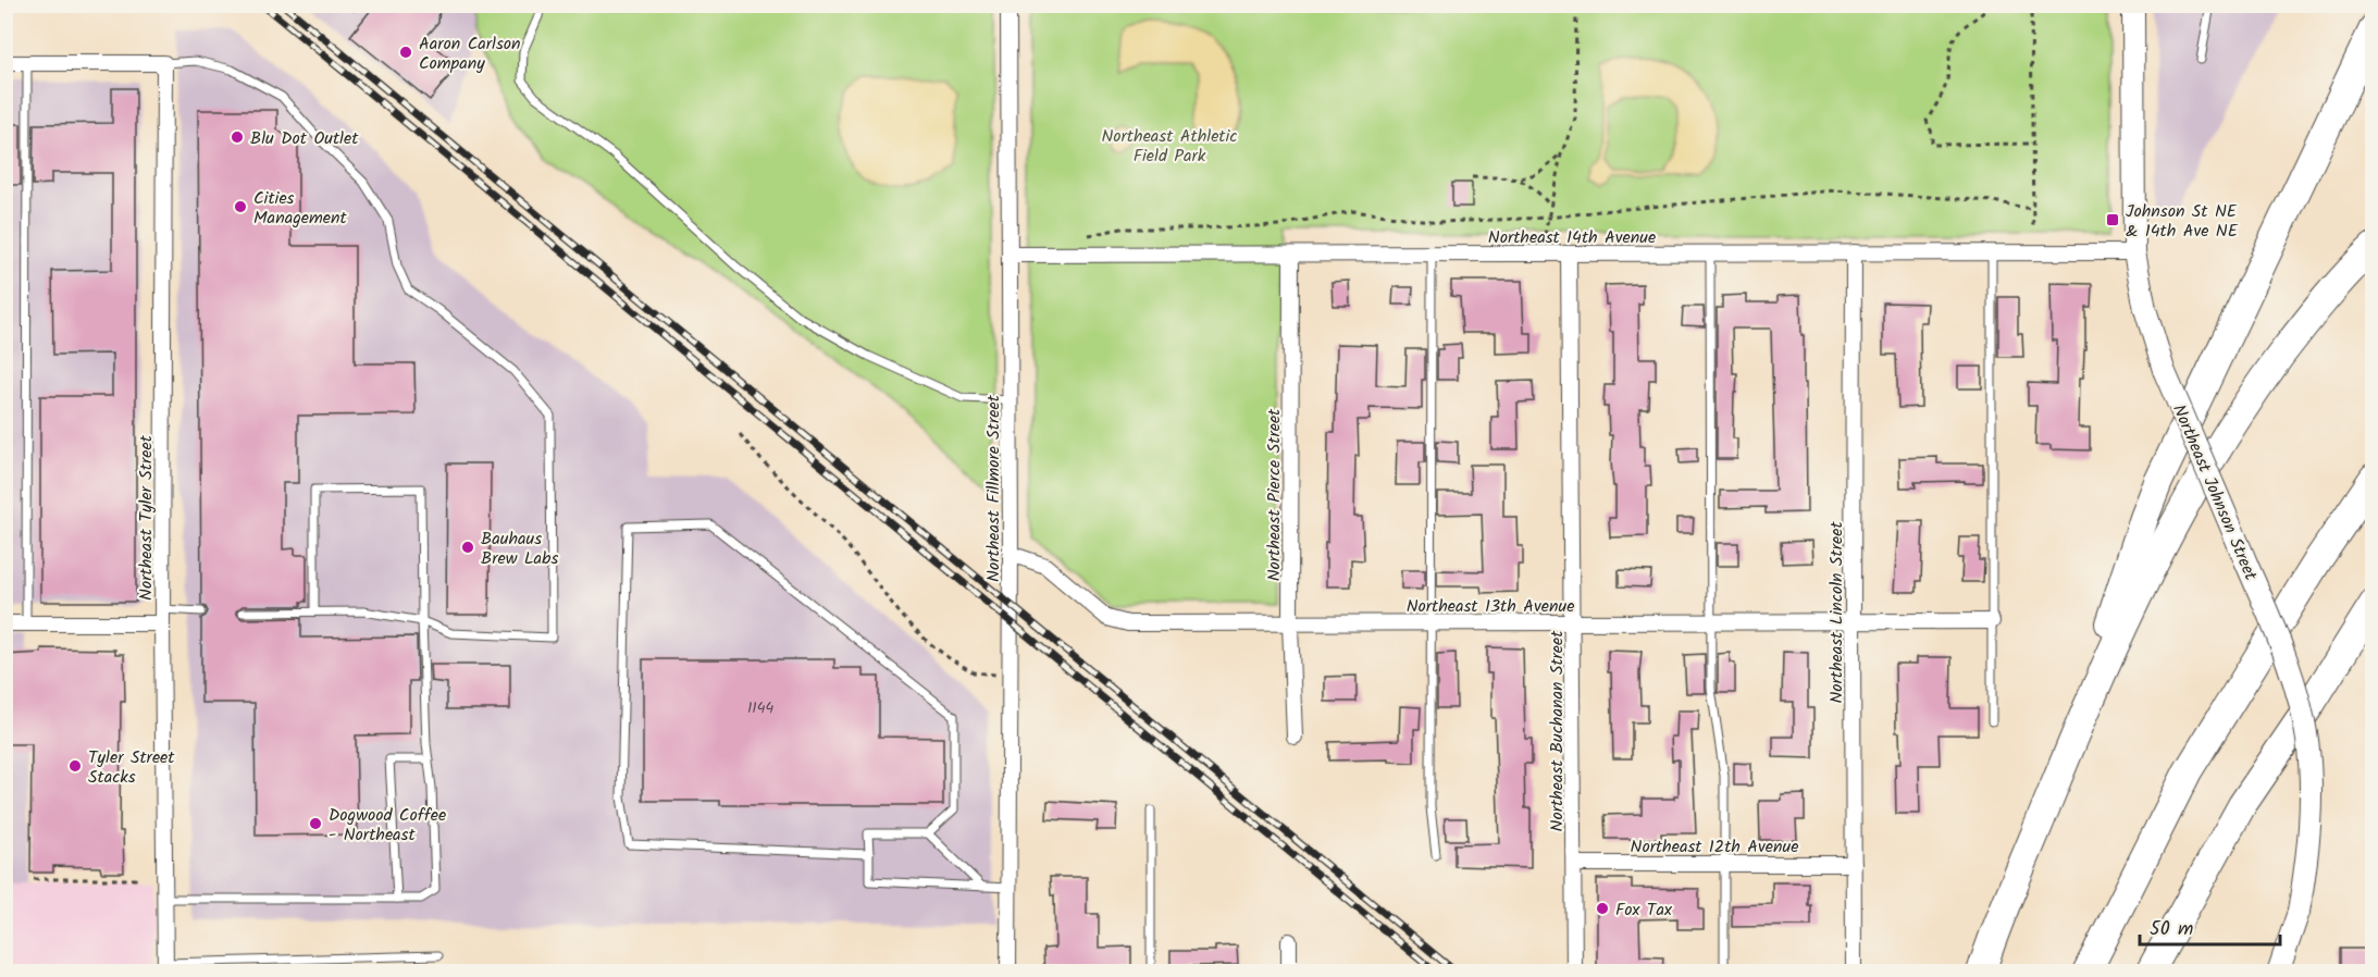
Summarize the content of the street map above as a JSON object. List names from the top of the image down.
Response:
{
  "streets": {
    "street": [
      "Northeast 14th Avenue",
      "Northeast Fillmore Street",
      "Northeast Johnson Street",
      "Northeast Pierce Street",
      "Northeast Tyler Street",
      "Northeast 13th Avenue",
      "Northeast Lincoln Street",
      "Northeast Buchanan Street",
      "Northeast 12th Avenue"
    ]
  },
  "crossings": [
    ["Northeast 14th Avenue", "Northeast Fillmore Street"],
    ["Northeast 14th Avenue", "Northeast Johnson Street"],
    ["Northeast 14th Avenue", "Northeast Pierce Street"],
    ["Northeast 14th Avenue", "Northeast Lincoln Street"],
    ["Northeast 14th Avenue", "Northeast Buchanan Street"],
    ["Northeast Fillmore Street", "Northeast 13th Avenue"],
    ["Northeast Pierce Street", "Northeast 13th Avenue"],
    ["Northeast 13th Avenue", "Northeast Lincoln Street"],
    ["Northeast 13th Avenue", "Northeast Buchanan Street"],
    ["Northeast Lincoln Street", "Northeast 12th Avenue"],
    ["Northeast Buchanan Street", "Northeast 12th Avenue"]
  ],
  "parks": ["Northeast Athletic Field Park"],
  "places": {
    "other": [
      "Aaron Carlson Company",
      "Blu Dot Outlet",
      "Cities Management",
      "Bauhaus Brew Labs",
      "Tyler Street Stacks",
      "Dogwood Coffee - Northeast",
      "Fox Tax"
    ],
    "transit": ["Johnson St NE & 14th Ave NE"]
  },
  "house_numbers": ["1144"],
  "scale_bar": "50 m"
}
